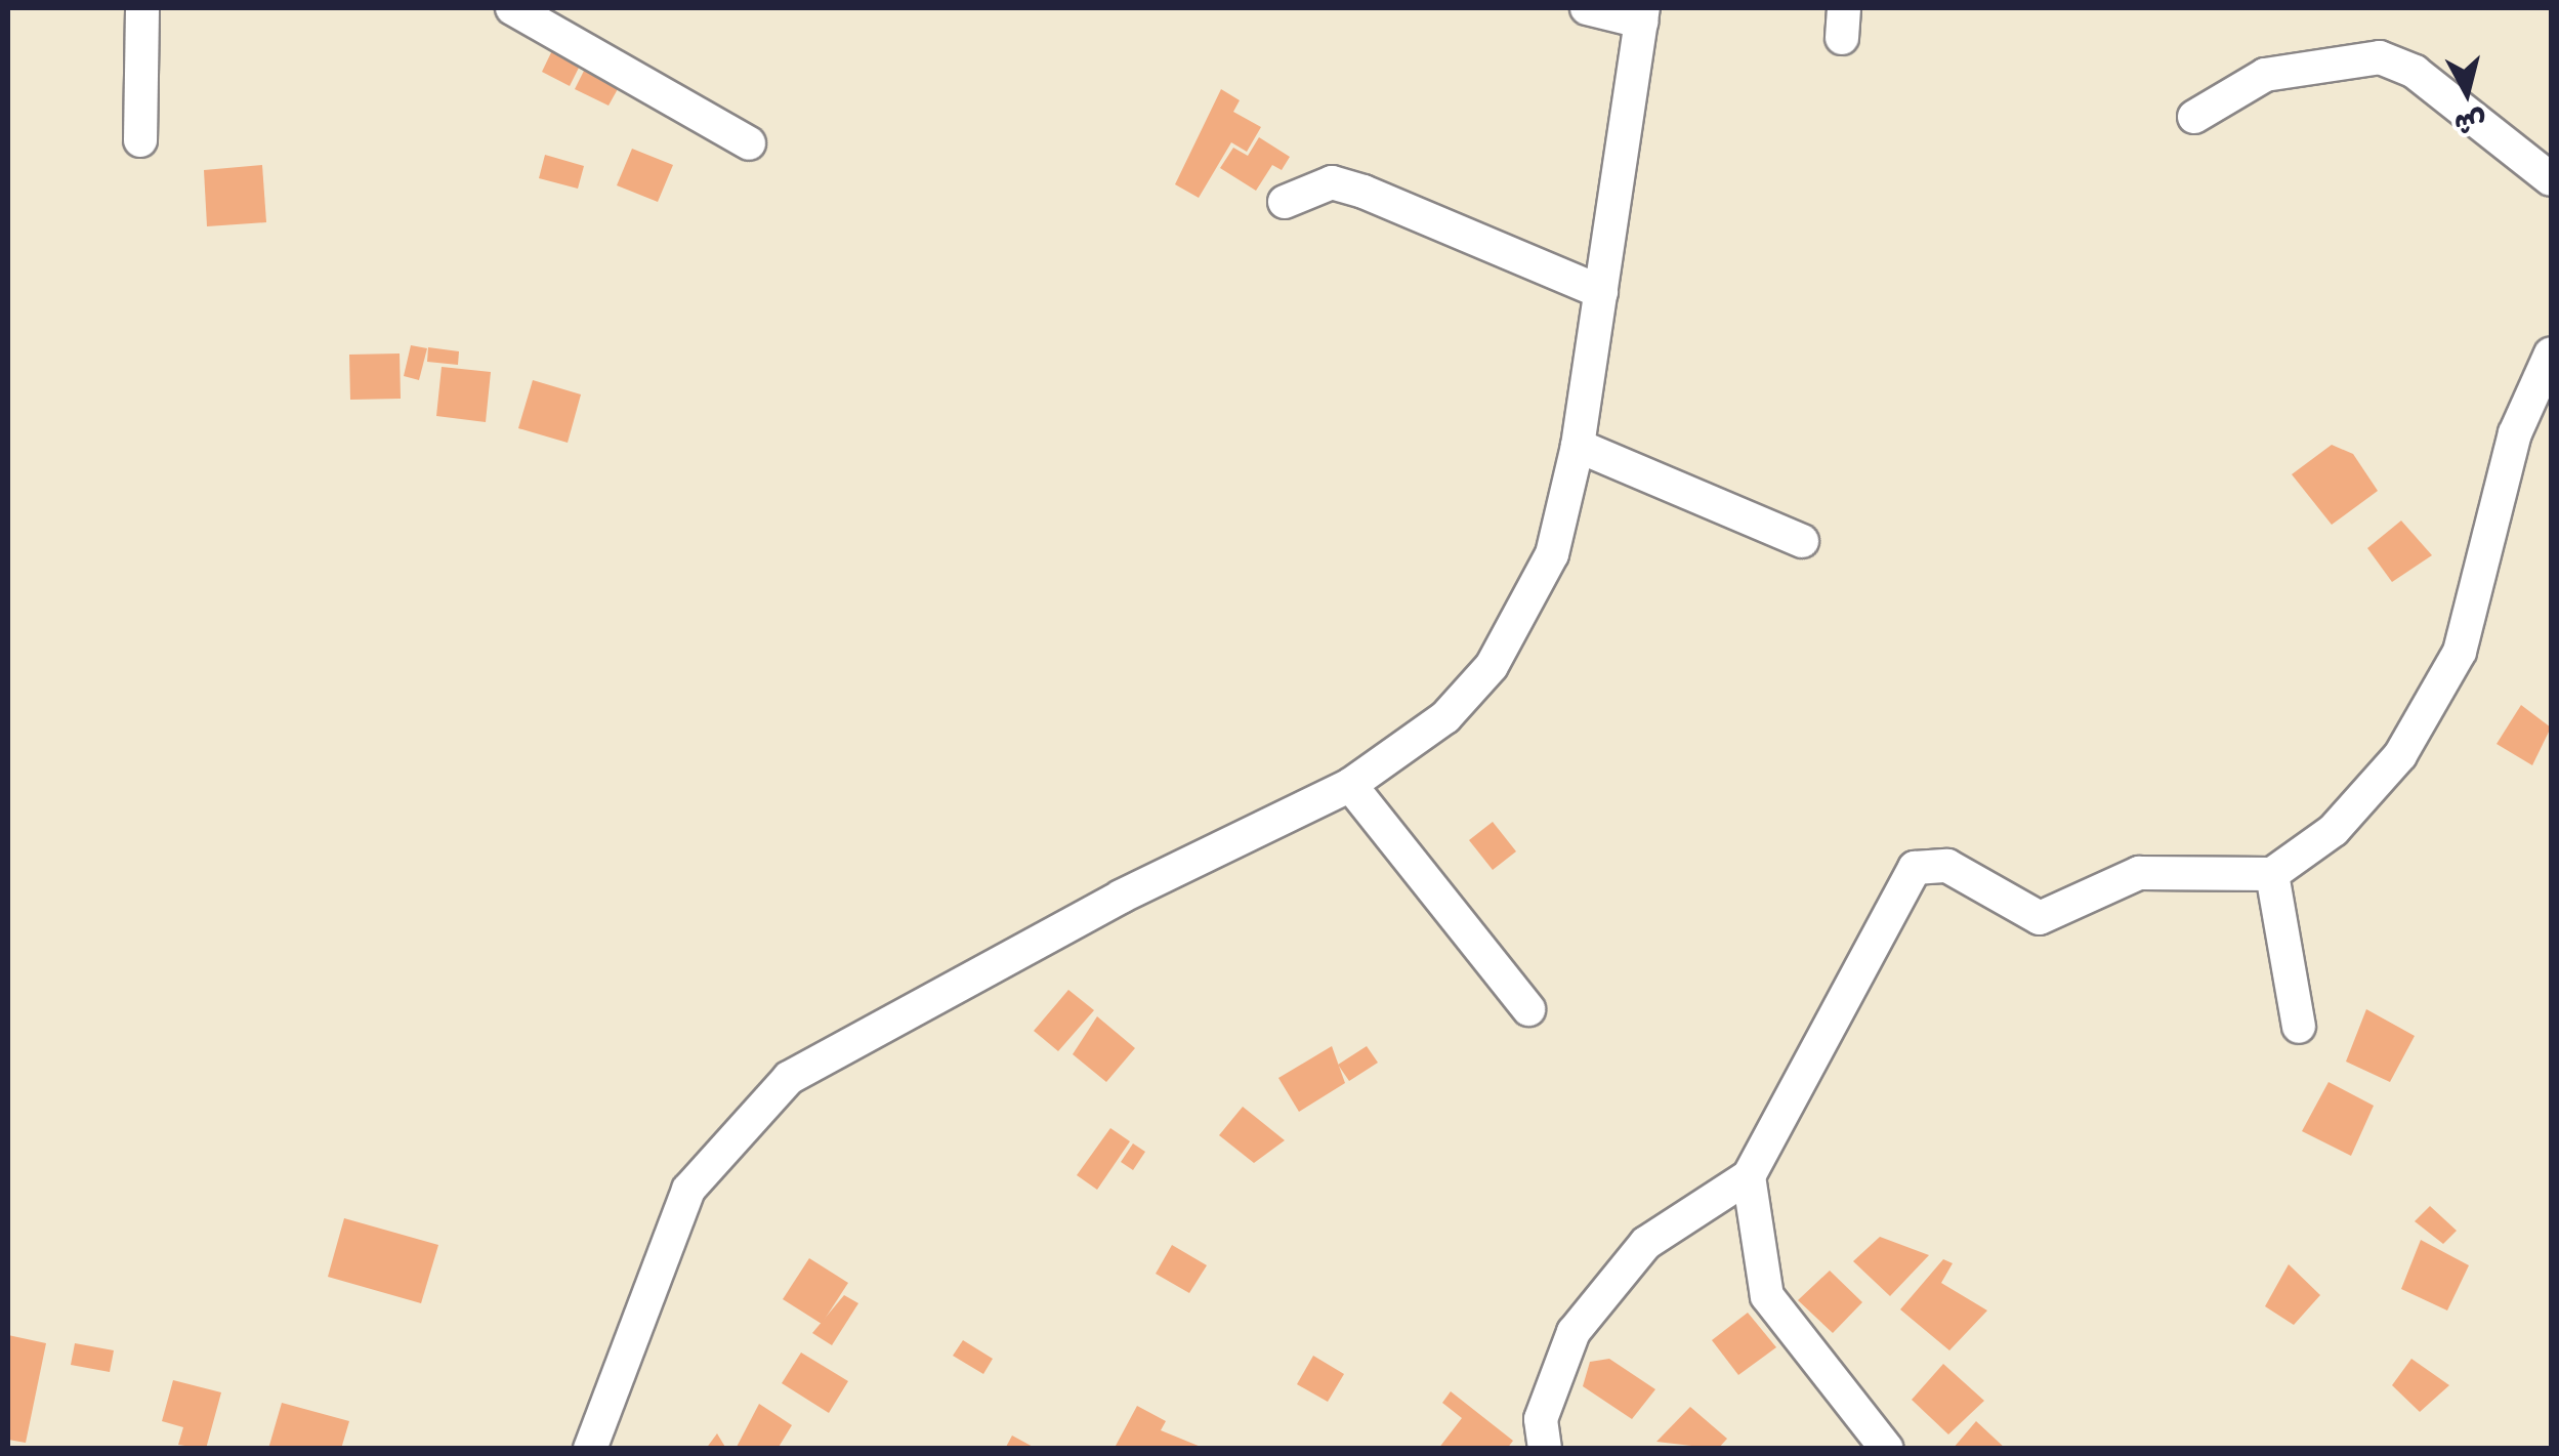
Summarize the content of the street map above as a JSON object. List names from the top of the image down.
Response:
{
  "north": "bottom"
}
